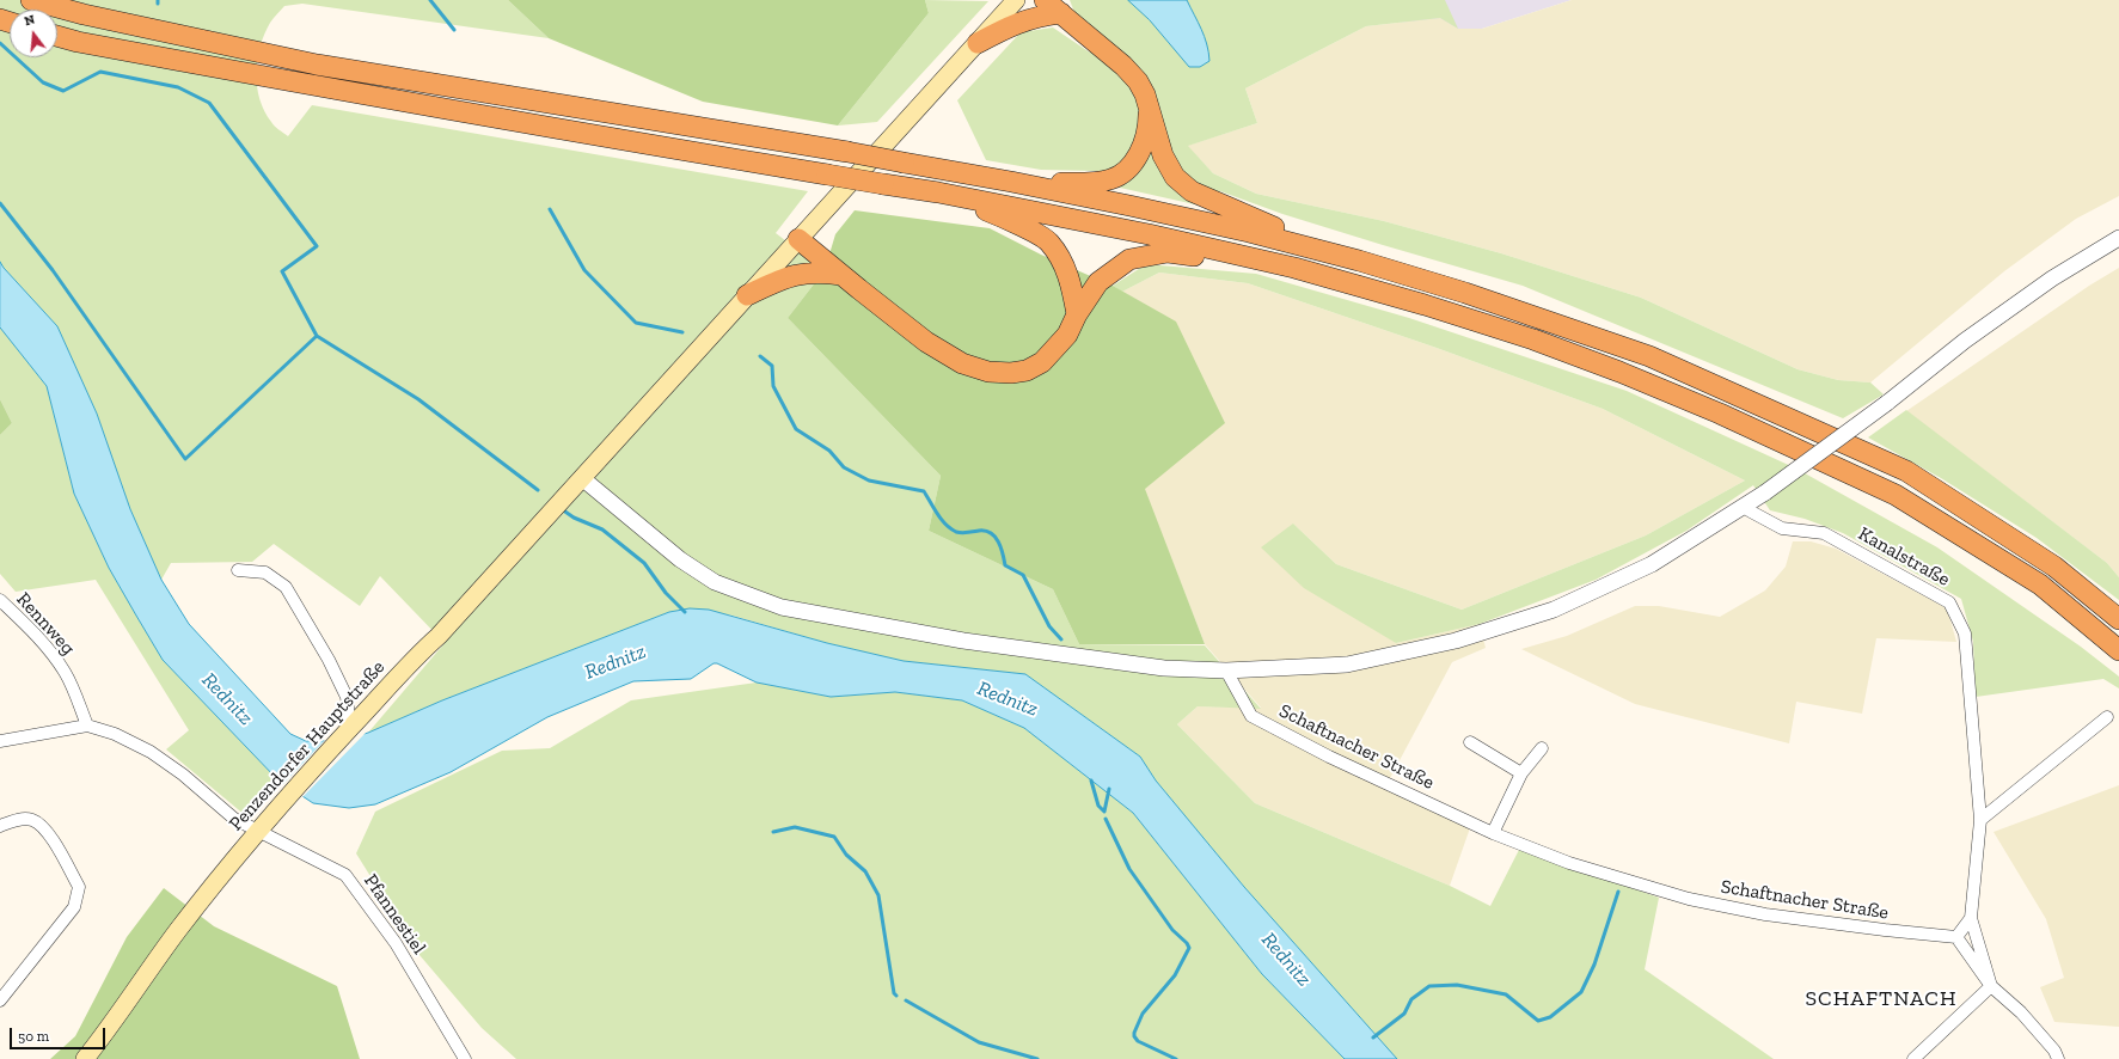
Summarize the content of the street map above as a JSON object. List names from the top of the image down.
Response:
{
  "streets": {
    "main road": ["Penzendorfer Hauptstraße"],
    "street": [
      "Kanalstraße",
      "Rennweg",
      "Schaftnacher Straße",
      "Pfannestiel"
    ]
  },
  "crossings": [
    ["Kanalstraße", "Schaftnacher Straße"],
    ["Rennweg", "Pfannestiel"],
    ["Penzendorfer Hauptstraße", "Pfannestiel"]
  ],
  "districts": ["SCHAFTNACH"],
  "water": ["Rednitz"],
  "scale_bar": "50 m",
  "north": "top"
}
